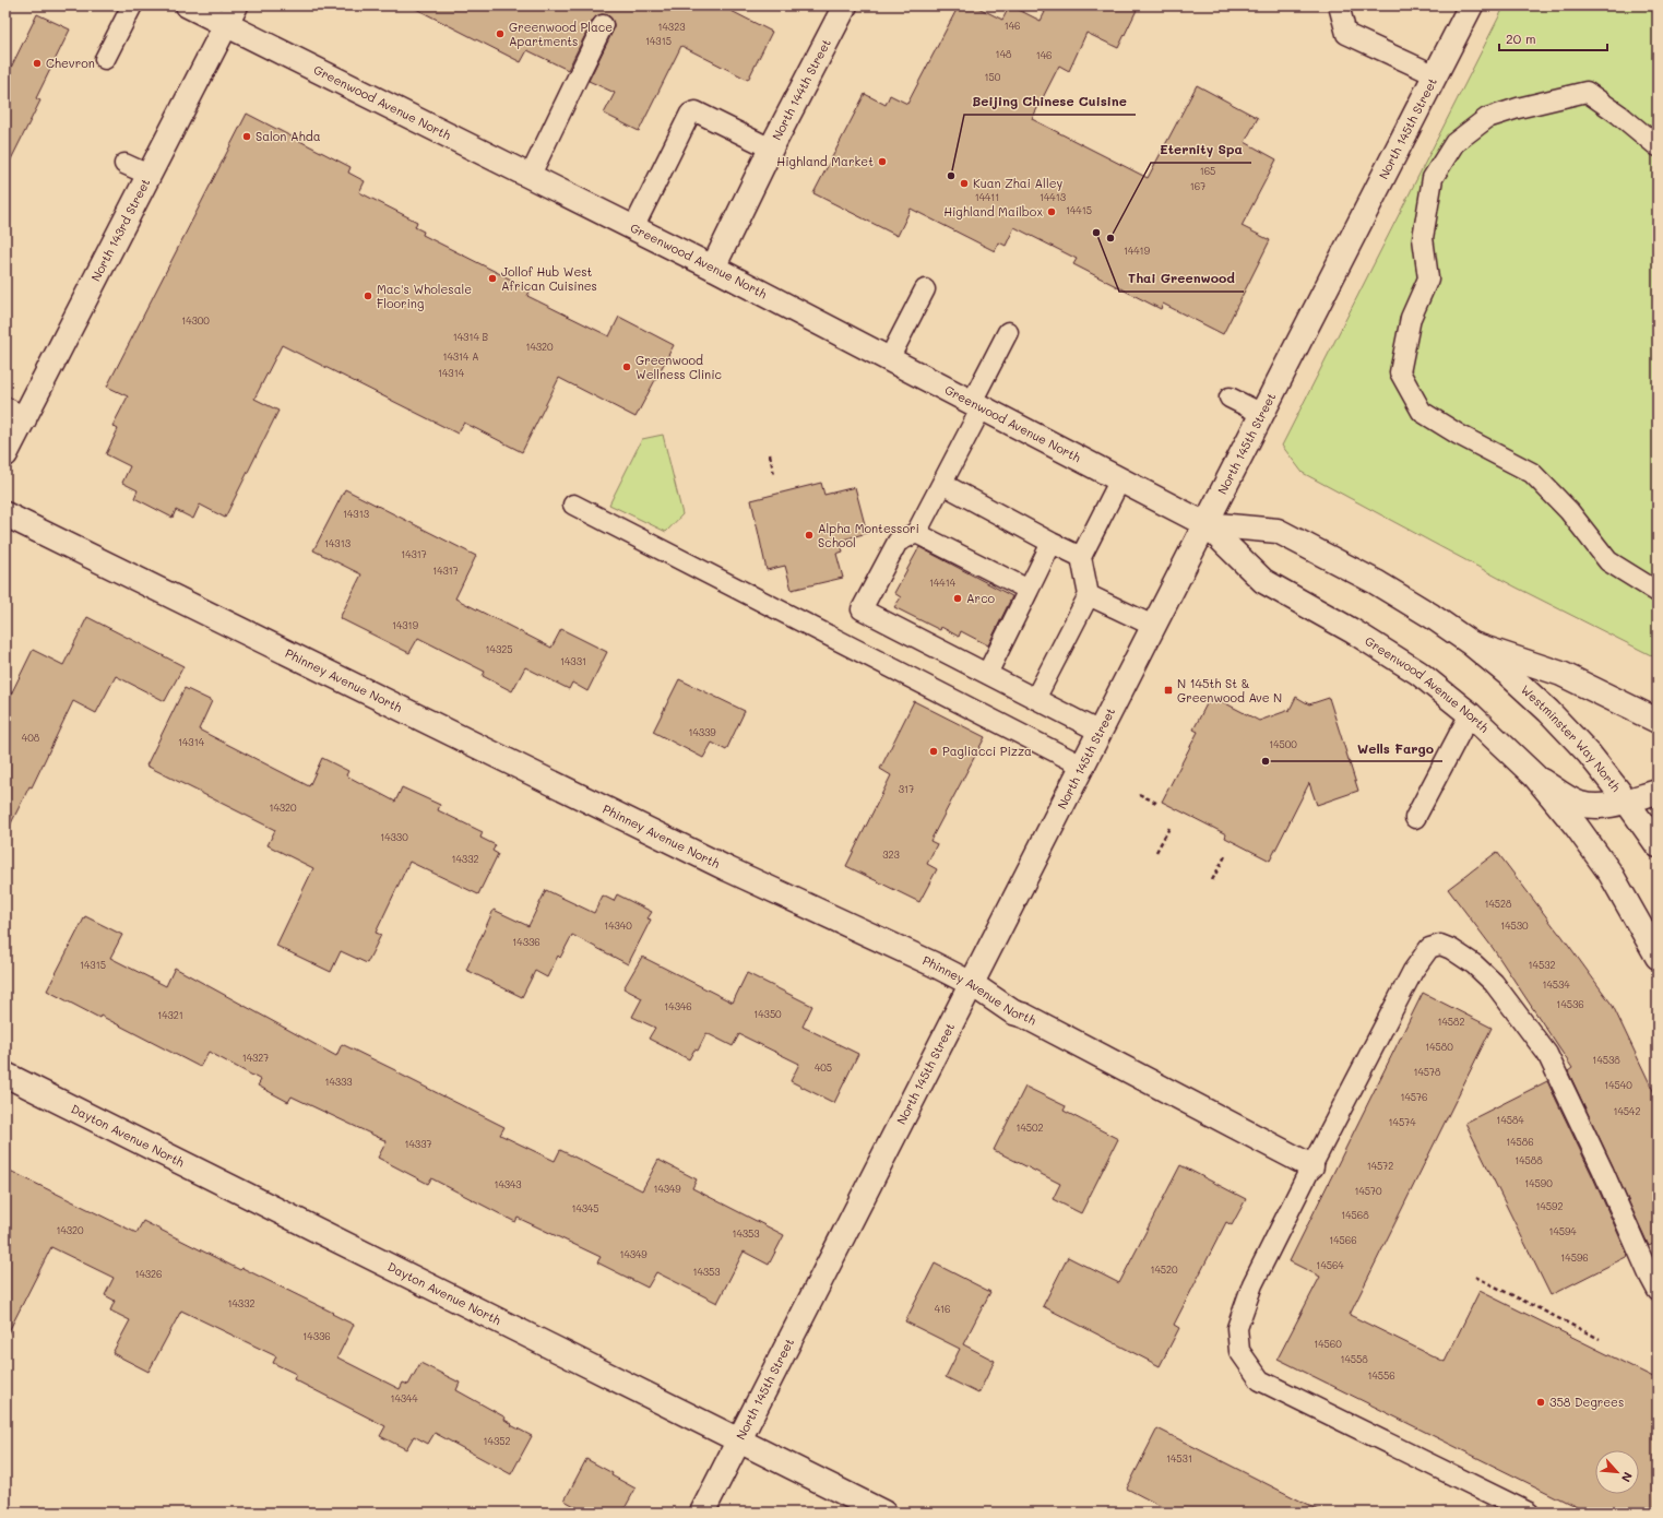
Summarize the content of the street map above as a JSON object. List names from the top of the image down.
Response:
{
  "streets": {
    "street": [
      "North 144th Street",
      "Greenwood Avenue North",
      "North 145th Street",
      "North 143rd Street",
      "Phinney Avenue North",
      "Westminster Way North",
      "Dayton Avenue North"
    ]
  },
  "crossings": [
    ["North 144th Street", "Greenwood Avenue North"],
    ["Greenwood Avenue North", "North 145th Street"],
    ["Greenwood Avenue North", "North 143rd Street"],
    ["Greenwood Avenue North", "Westminster Way North"],
    ["North 145th Street", "Phinney Avenue North"],
    ["North 145th Street", "Dayton Avenue North"]
  ],
  "places": {
    "other": [
      "Greenwood Place Apartments",
      "Chevron",
      "Salon Ahda",
      "Highland Market",
      "Beijing Chinese Cuisine",
      "Kuan Zhai Alley",
      "Highland Mailbox",
      "Thai Greenwood",
      "Eternity Spa",
      "Jollof Hub West African Cuisines",
      "Mac's Wholesale Flooring",
      "Greenwood Wellness Clinic",
      "Alpha Montessori School",
      "Arco",
      "Pagliacci Pizza",
      "Wells Fargo",
      "358 Degrees"
    ],
    "transit": ["N 145th St & Greenwood Ave N"]
  },
  "house_numbers": [
    "146",
    "14323",
    "14315",
    "148",
    "146",
    "150",
    "165",
    "167",
    "14411",
    "14413",
    "14415",
    "14419",
    "14300",
    "14314 B",
    "14320",
    "14314 A",
    "14314",
    "14313",
    "14313",
    "14317",
    "14317",
    "14414",
    "14319",
    "14325",
    "14331",
    "14339",
    "408",
    "14314",
    "14500",
    "317",
    "14320",
    "14330",
    "323",
    "14332",
    "14528",
    "14340",
    "14530",
    "14336",
    "14315",
    "14532",
    "14534",
    "14536",
    "14346",
    "14350",
    "14321",
    "14582",
    "14580",
    "14327",
    "14538",
    "405",
    "14578",
    "14333",
    "14540",
    "14576",
    "14542",
    "14584",
    "14574",
    "14502",
    "14586",
    "14337",
    "14588",
    "14572",
    "14590",
    "14343",
    "14349",
    "14570",
    "14592",
    "14345",
    "14568",
    "14320",
    "14594",
    "14353",
    "14566",
    "14349",
    "14596",
    "14564",
    "14520",
    "14353",
    "14326",
    "14332",
    "416",
    "14336",
    "14560",
    "14558",
    "14556",
    "14344",
    "14352",
    "14531"
  ],
  "scale_bar": "20 m",
  "north": "bottom right"
}
